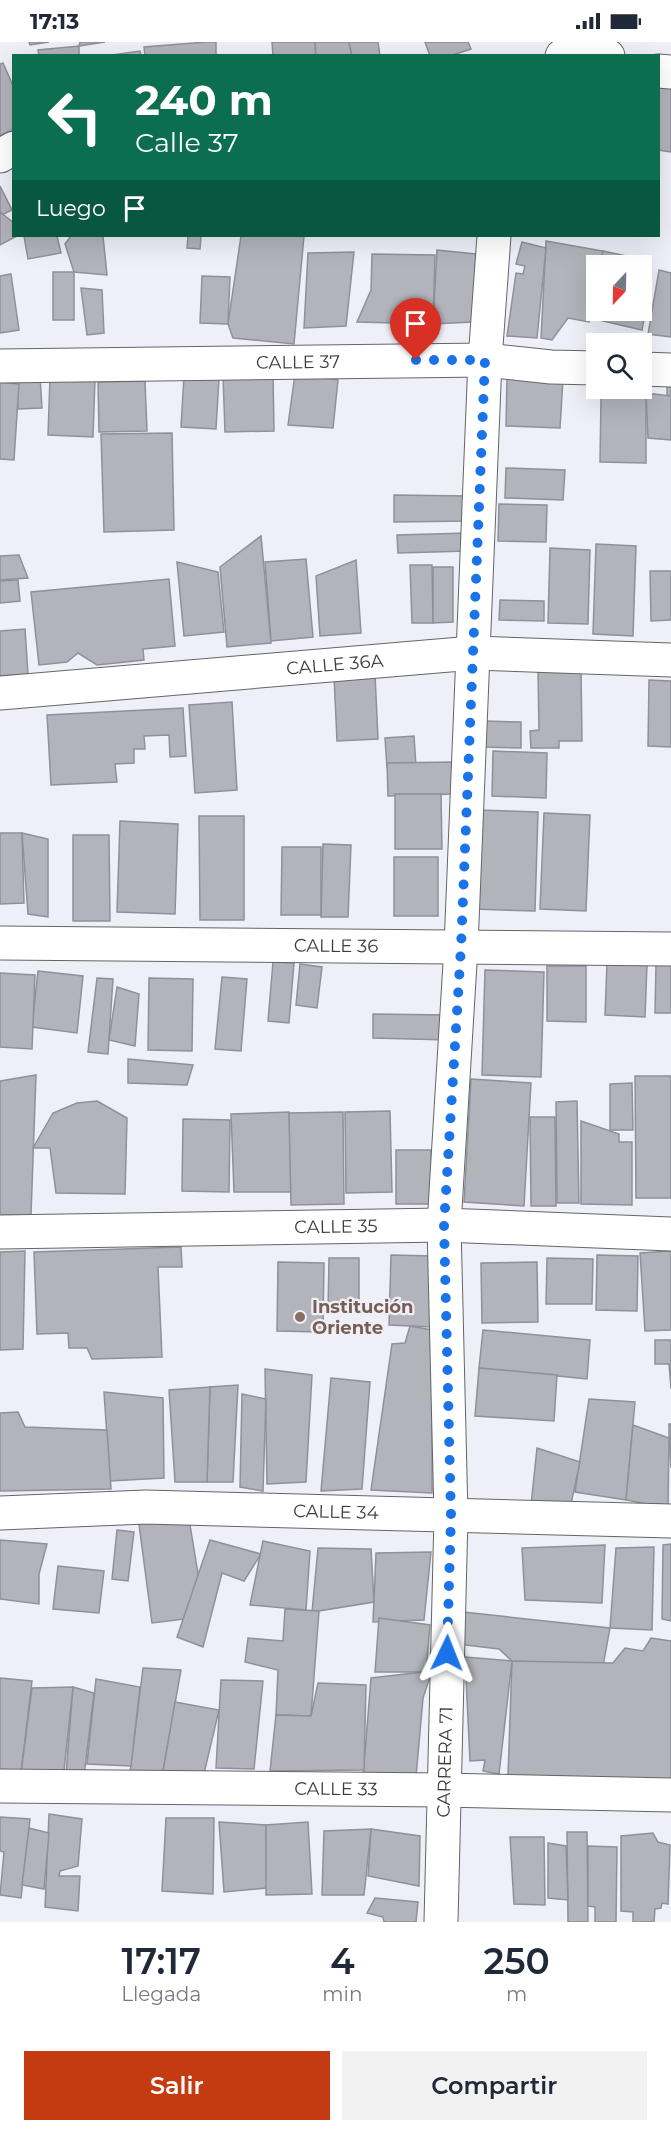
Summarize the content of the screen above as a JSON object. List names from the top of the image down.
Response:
{
  "streets": {
    "street": [
      "CALLE 37",
      "CALLE 36A",
      "CALLE 36",
      "CALLE 35",
      "CALLE 34",
      "CARRERA 71",
      "CALLE 33"
    ]
  },
  "crossings": [
    ["CALLE 37", "CARRERA 71"],
    ["CALLE 36A", "CARRERA 71"],
    ["CALLE 36", "CARRERA 71"],
    ["CALLE 35", "CARRERA 71"],
    ["CALLE 34", "CARRERA 71"],
    ["CARRERA 71", "CALLE 33"]
  ],
  "places": ["Institución Oriente"],
  "north": "bottom",
  "page": {
    "status": "17:13",
    "turn": ["240 m", "Calle 37"],
    "then": "Luego",
    "eta": [
      "17:17",
      "Llegada",
      "4",
      "min",
      "250",
      "m"
    ],
    "buttons": ["Salir", "Compartir"]
  }
}
